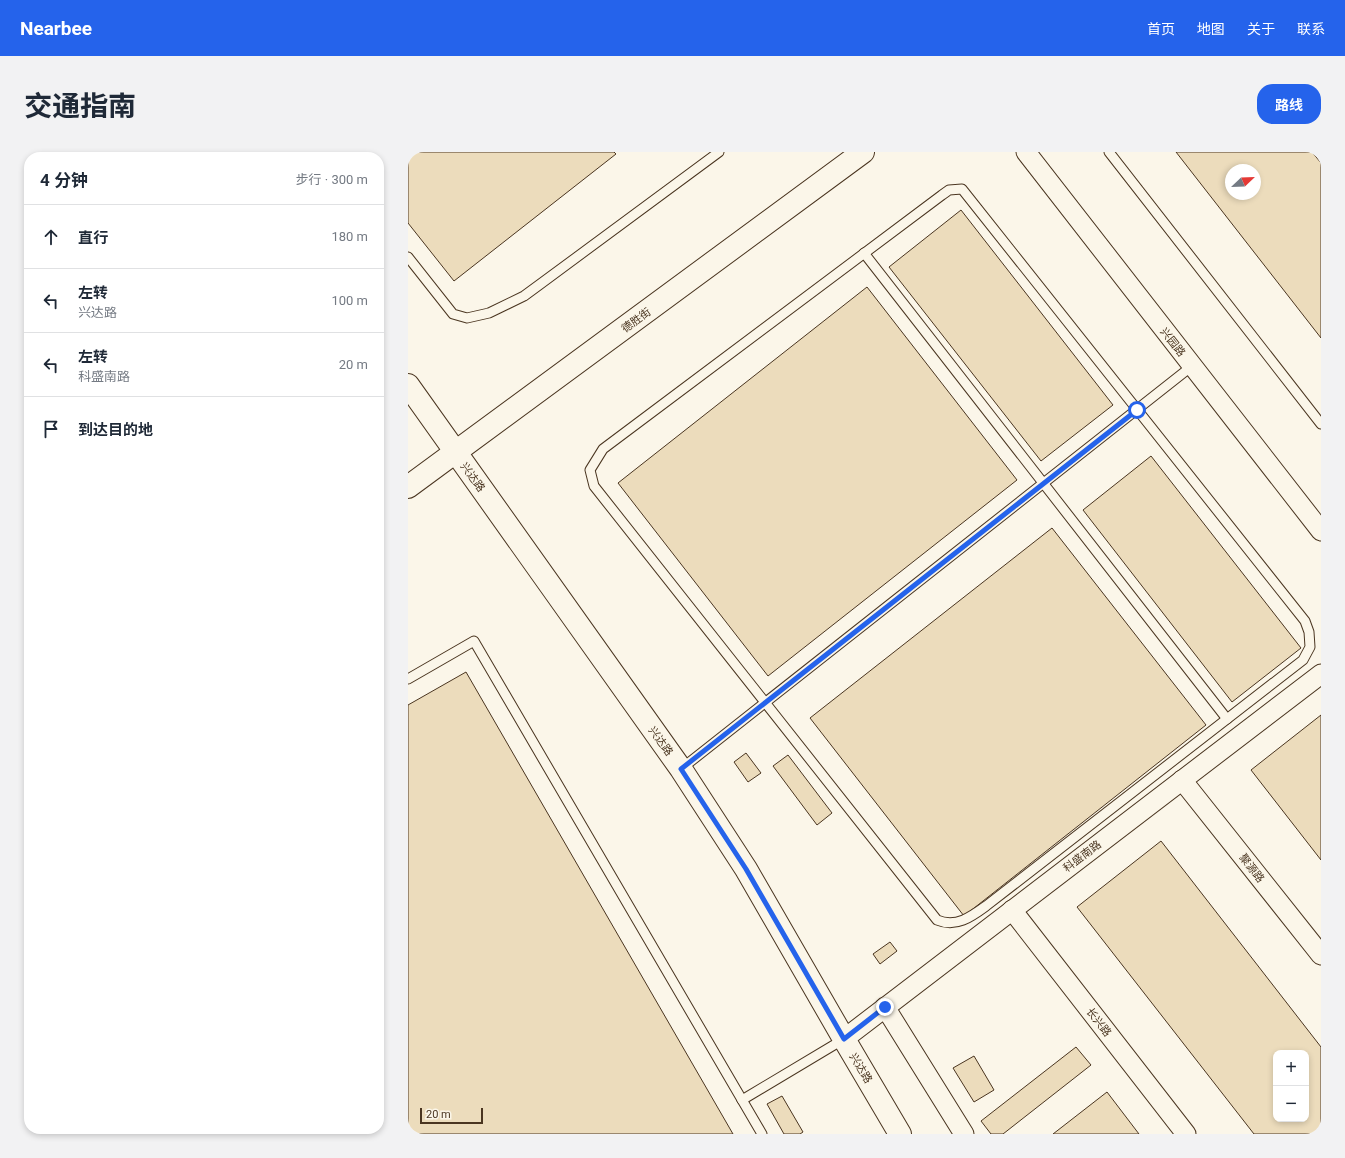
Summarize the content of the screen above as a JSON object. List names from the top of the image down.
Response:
{
  "streets": {
    "street": [
      "德胜街",
      "兴园路",
      "兴达路",
      "科盛南路",
      "聚源路",
      "长兴路"
    ]
  },
  "crossings": [
    ["德胜街", "兴达路"],
    ["兴达路", "科盛南路"],
    ["科盛南路", "聚源路"],
    ["科盛南路", "长兴路"]
  ],
  "scale_bar": "20 m",
  "north": "top right",
  "page": {
    "header": "Nearbee",
    "nav": [
      "首页",
      "地图",
      "关于",
      "联系"
    ],
    "title": "交通指南",
    "buttons": "路线",
    "heading": ["4 分钟", "步行 · 300 m"],
    "list": [
      ["直行", "180 m"],
      ["左转", "兴达路", "100 m"],
      ["左转", "科盛南路", "20 m"],
      "到达目的地"
    ],
    "map_buttons": ["+", "−"],
    "scale": "20 m"
  }
}
